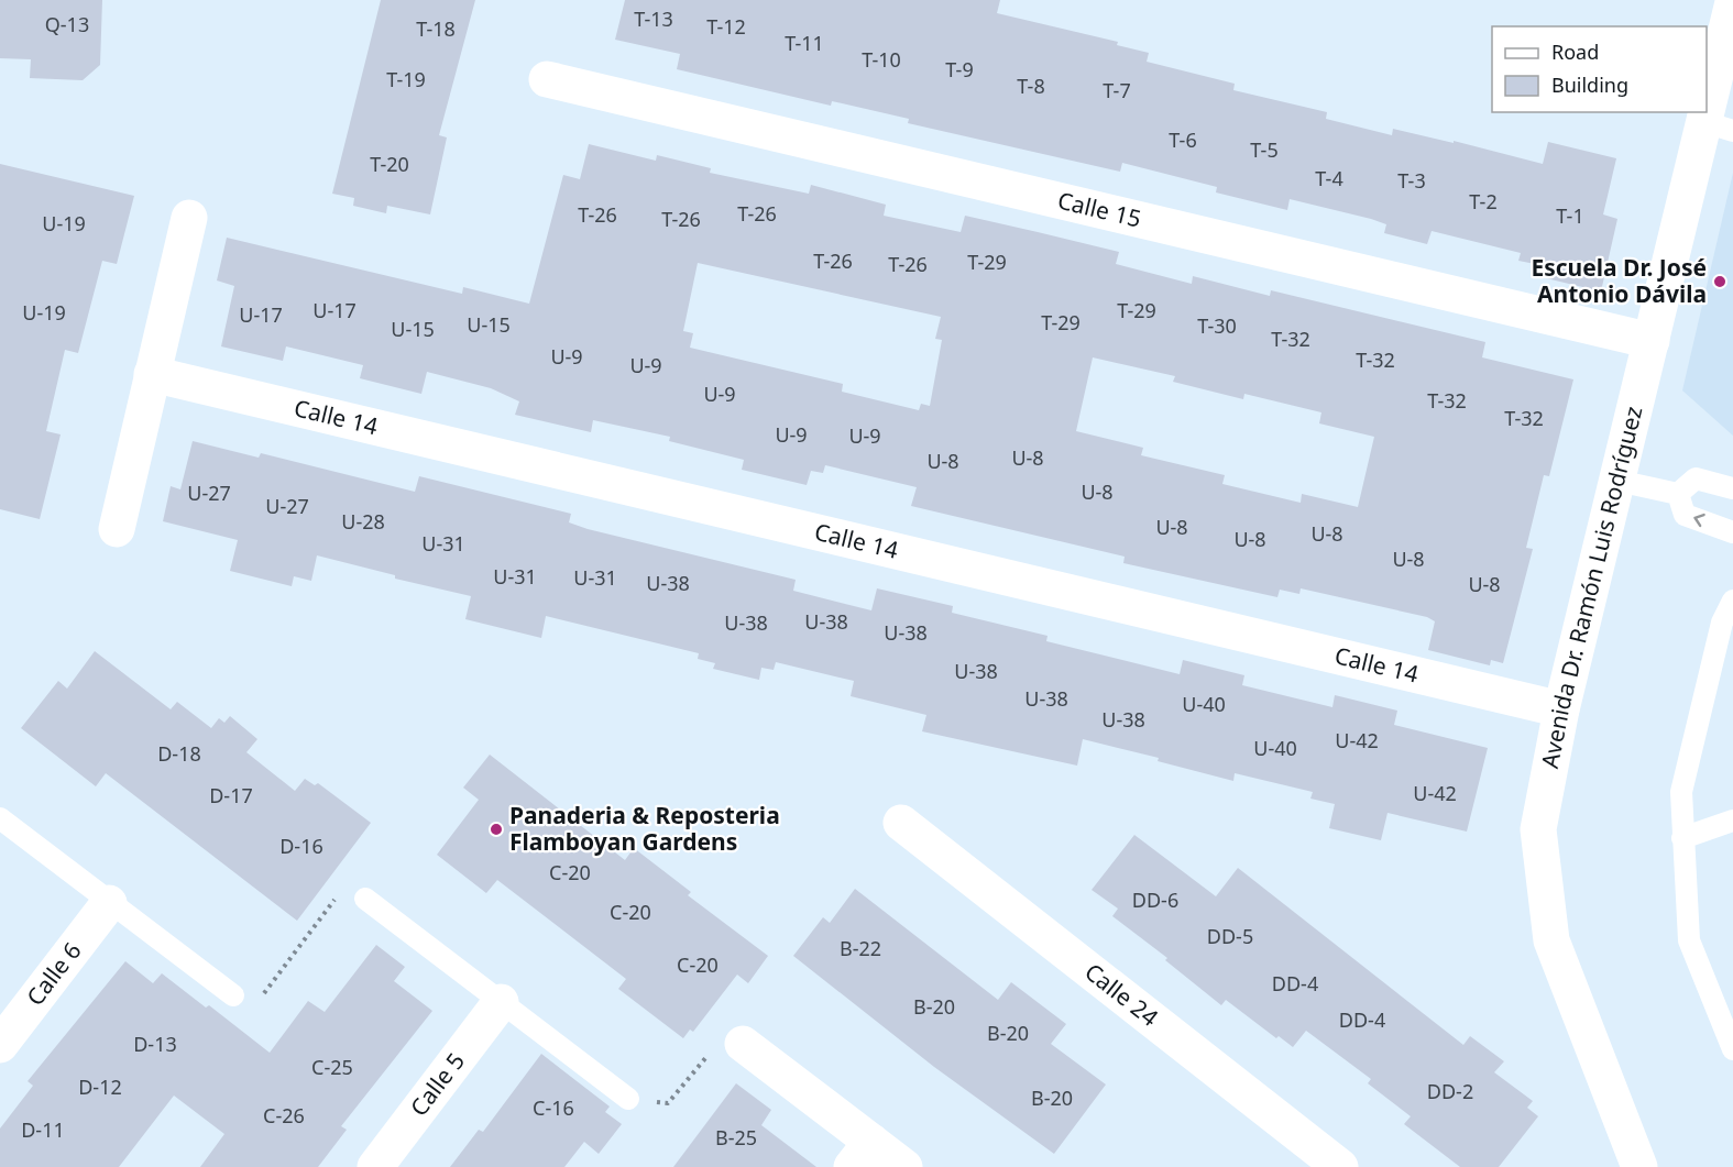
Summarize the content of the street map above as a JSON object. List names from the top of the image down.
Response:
{
  "streets": {
    "street": [
      "Calle 15",
      "Calle 14",
      "Avenida Dr. Ramón Luis Rodríguez",
      "Calle 6",
      "Calle 24",
      "Calle 5"
    ]
  },
  "crossings": [
    ["Calle 15", "Avenida Dr. Ramón Luis Rodríguez"],
    ["Calle 14", "Avenida Dr. Ramón Luis Rodríguez"]
  ],
  "places": ["Escuela Dr. José Antonio Dávila", "Panaderia & Reposteria Flamboyan Gardens"],
  "house_numbers": [
    "T-13",
    "Q-13",
    "T-12",
    "T-18",
    "T-11",
    "T-10",
    "T-9",
    "T-19",
    "T-8",
    "T-7",
    "T-6",
    "T-5",
    "T-20",
    "T-4",
    "T-3",
    "T-2",
    "T-26",
    "T-26",
    "T-1",
    "T-26",
    "U-19",
    "T-26",
    "T-29",
    "T-26",
    "U-17",
    "T-29",
    "U-19",
    "U-17",
    "T-29",
    "U-15",
    "T-30",
    "U-15",
    "T-32",
    "U-9",
    "T-32",
    "U-9",
    "U-9",
    "T-32",
    "T-32",
    "U-9",
    "U-9",
    "U-8",
    "U-8",
    "U-8",
    "U-27",
    "U-27",
    "U-28",
    "U-8",
    "U-8",
    "U-8",
    "U-31",
    "U-8",
    "U-31",
    "U-31",
    "U-38",
    "U-8",
    "U-38",
    "U-38",
    "U-38",
    "U-38",
    "U-38",
    "U-40",
    "U-38",
    "U-42",
    "U-40",
    "D-18",
    "U-42",
    "D-17",
    "D-16",
    "C-20",
    "DD-6",
    "C-20",
    "DD-5",
    "B-22",
    "C-20",
    "DD-4",
    "B-20",
    "DD-4",
    "B-20",
    "D-13",
    "C-25",
    "D-12",
    "DD-2",
    "B-20",
    "C-16",
    "C-26",
    "D-11",
    "B-25"
  ],
  "legend": ["Road", "Building"]
}
